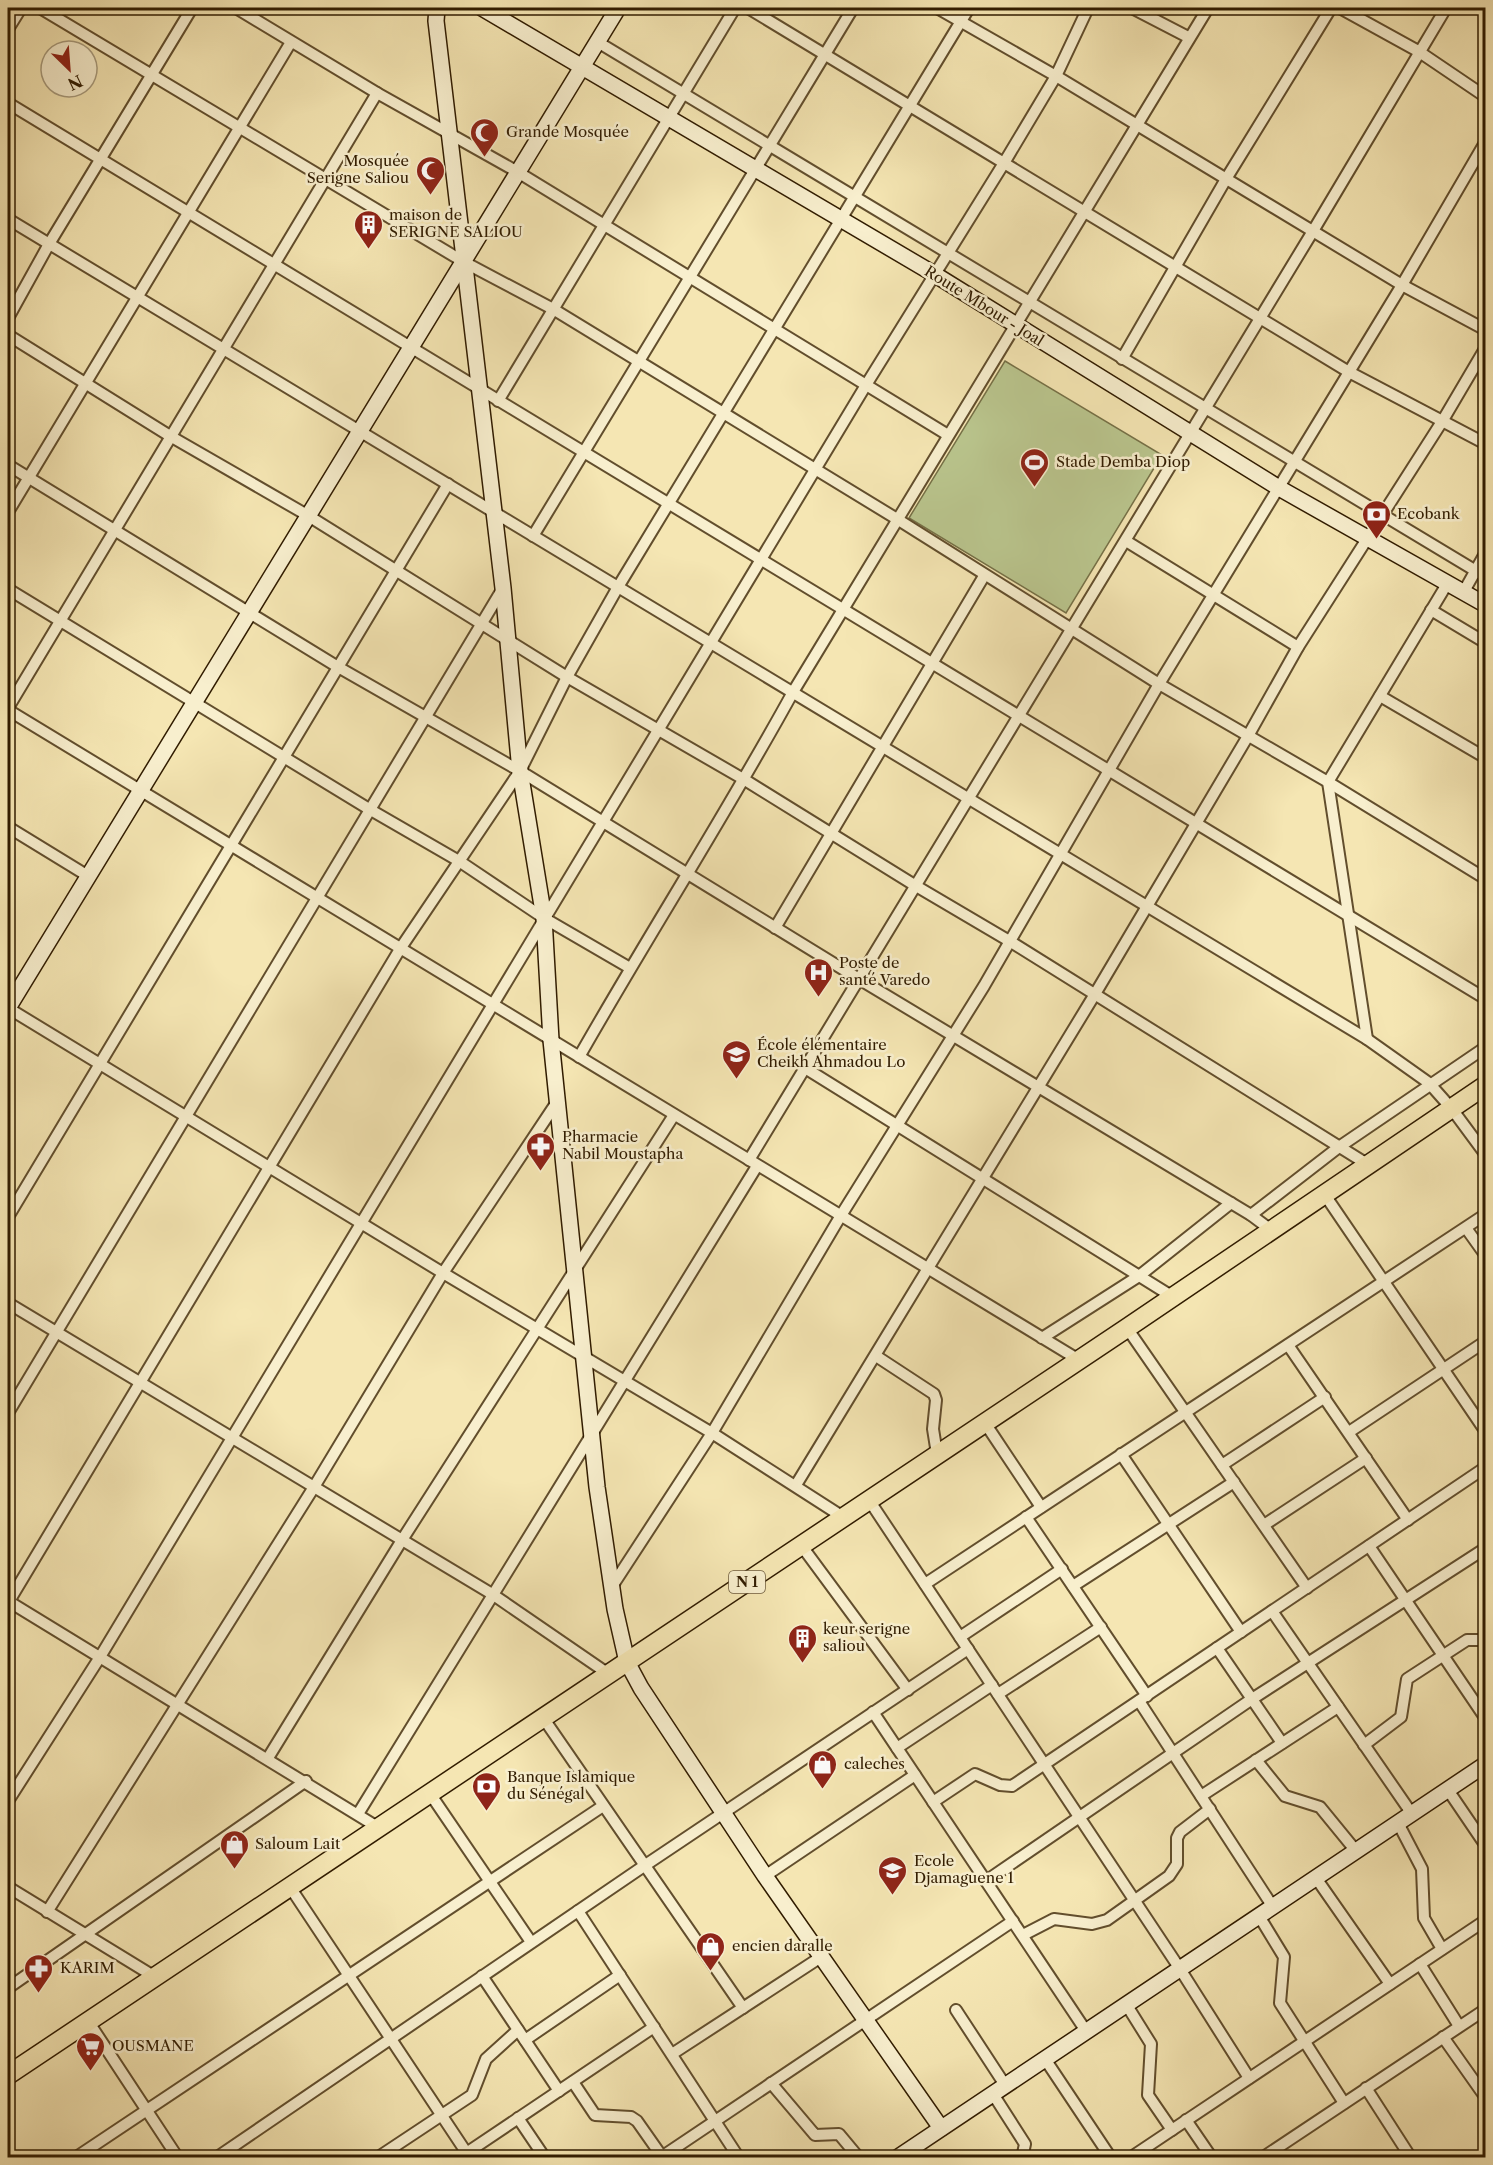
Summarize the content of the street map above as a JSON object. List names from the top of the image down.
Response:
{
  "streets": {
    "highway": ["N 1"],
    "main road": ["Route Mbour - Joal"]
  },
  "places": {
    "mosque": ["Grande Mosquée", "Mosquée Serigne Saliou"],
    "building": ["maison de SERIGNE SALIOU", "keur serigne saliou"],
    "sports": ["Stade Demba Diop"],
    "bank": ["Ecobank", "Banque Islamique du Sénégal"],
    "hospital": ["Poste de santé Varedo"],
    "school or university": ["École élémentaire Cheikh Ahmadou Lo", "Ecole Djamaguene 1"],
    "pharmacy": ["Pharmacie Nabil Moustapha", "KARIM"],
    "shop": ["caleches", "Saloum Lait", "encien daralle"],
    "supermarket": ["OUSMANE"]
  },
  "north": "bottom right"
}
